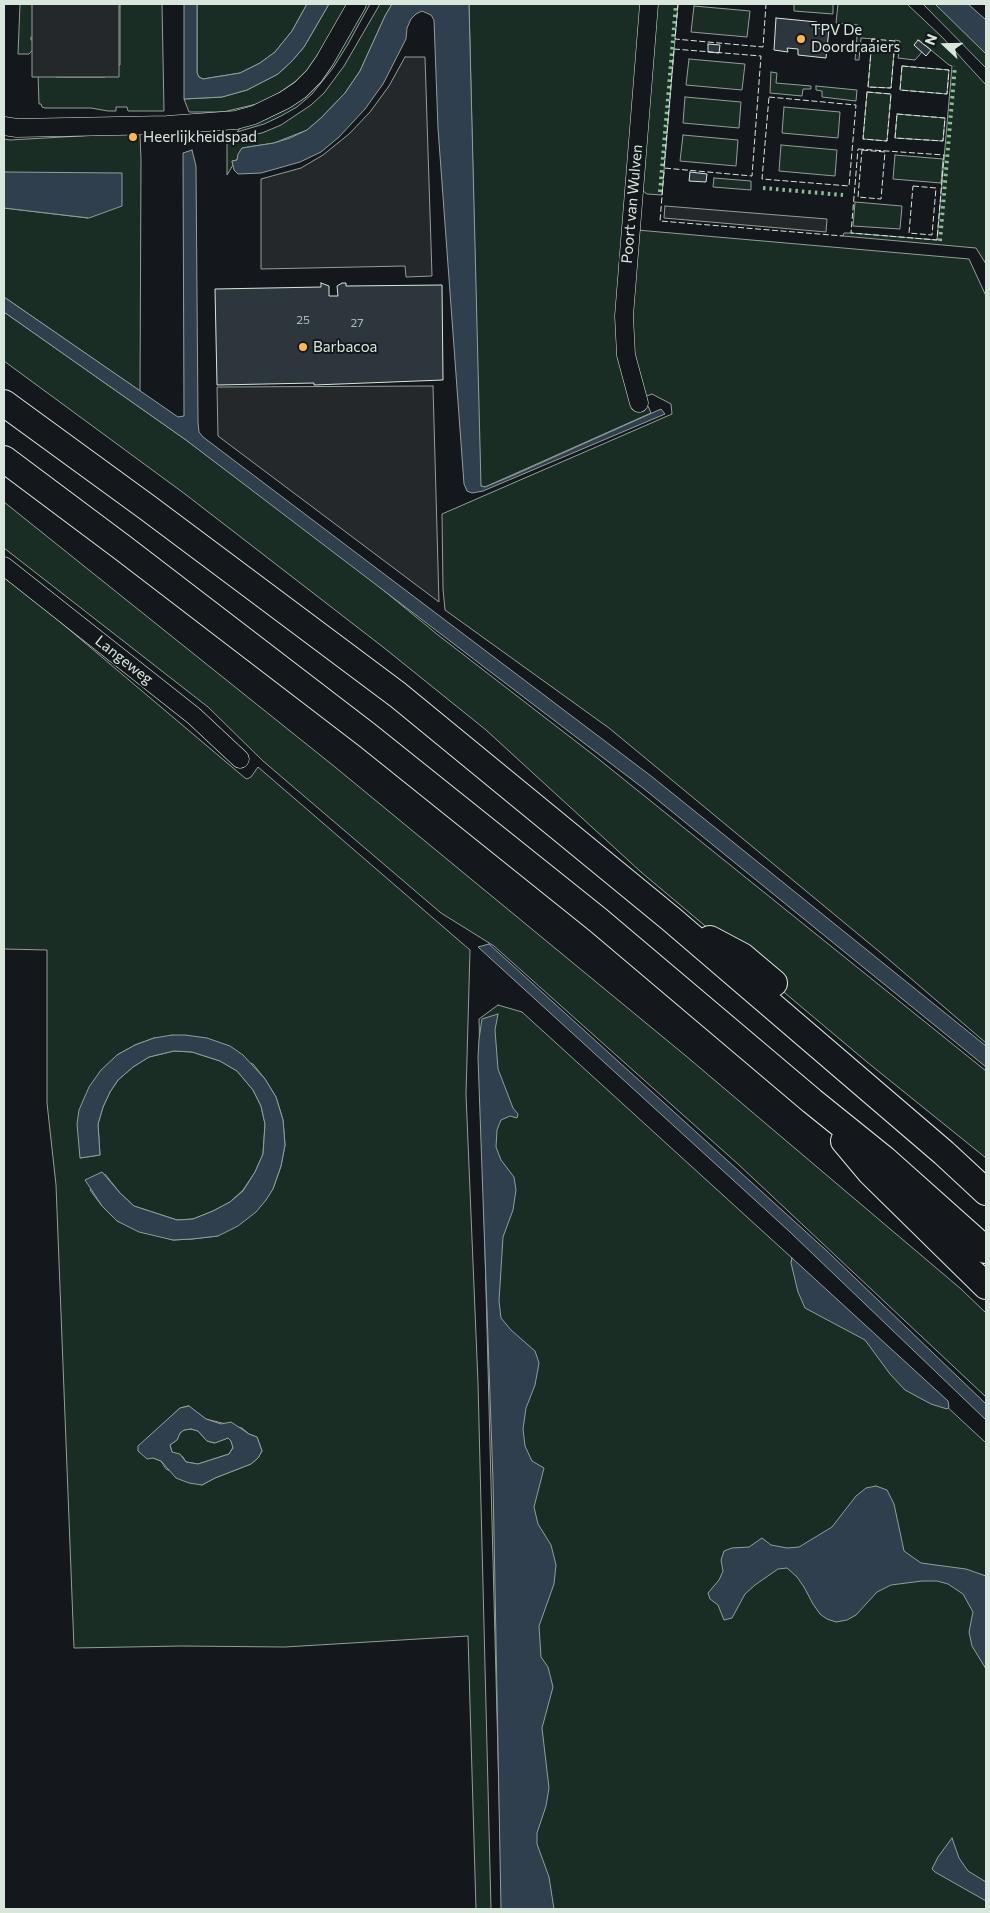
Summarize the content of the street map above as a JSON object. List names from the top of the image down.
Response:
{
  "streets": {
    "street": ["Poort van Wulven", "Langeweg"]
  },
  "places": ["TPV De Doordraaiers", "Heerlijkheidspad", "Barbacoa"],
  "house_numbers": ["25", "27"],
  "north": "left"
}
